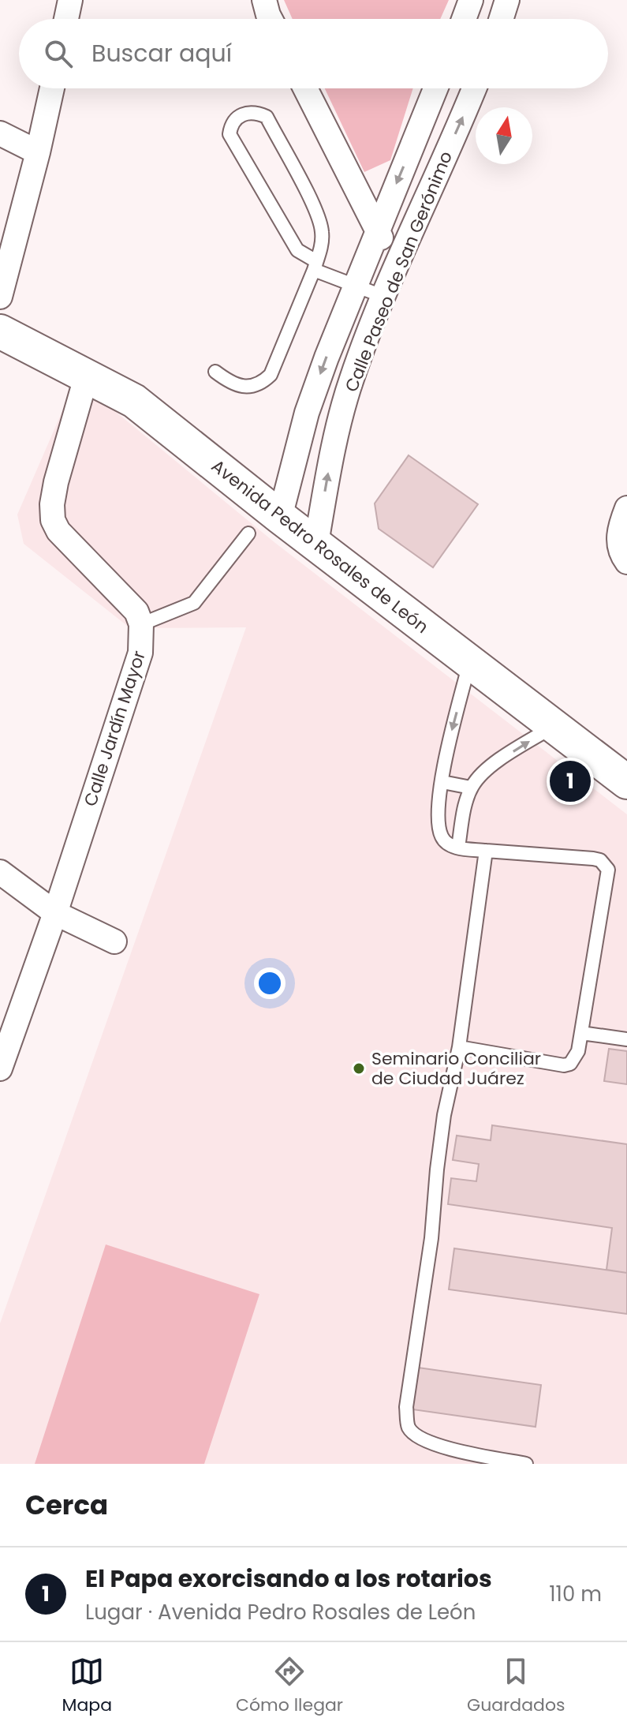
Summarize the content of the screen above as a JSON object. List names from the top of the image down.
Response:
{
  "streets": {
    "main road": ["Avenida Pedro Rosales de León"],
    "street": ["Calle Paseo de San Gerónimo", "Calle Jardín Mayor"]
  },
  "crossings": [
    ["Calle Paseo de San Gerónimo", "Avenida Pedro Rosales de León"]
  ],
  "places": ["Seminario Conciliar de Ciudad Juárez"],
  "north": "top",
  "page": {
    "search": "Buscar aquí",
    "pins": "1",
    "heading": "Cerca",
    "list": [
      {
        "mark": "1",
        "name": "El Papa exorcisando a los rotarios",
        "note": "Lugar · Avenida Pedro Rosales de León",
        "value": "110 m"
      }
    ],
    "nav": ["Mapa", "Cómo llegar", "Guardados"]
  }
}
